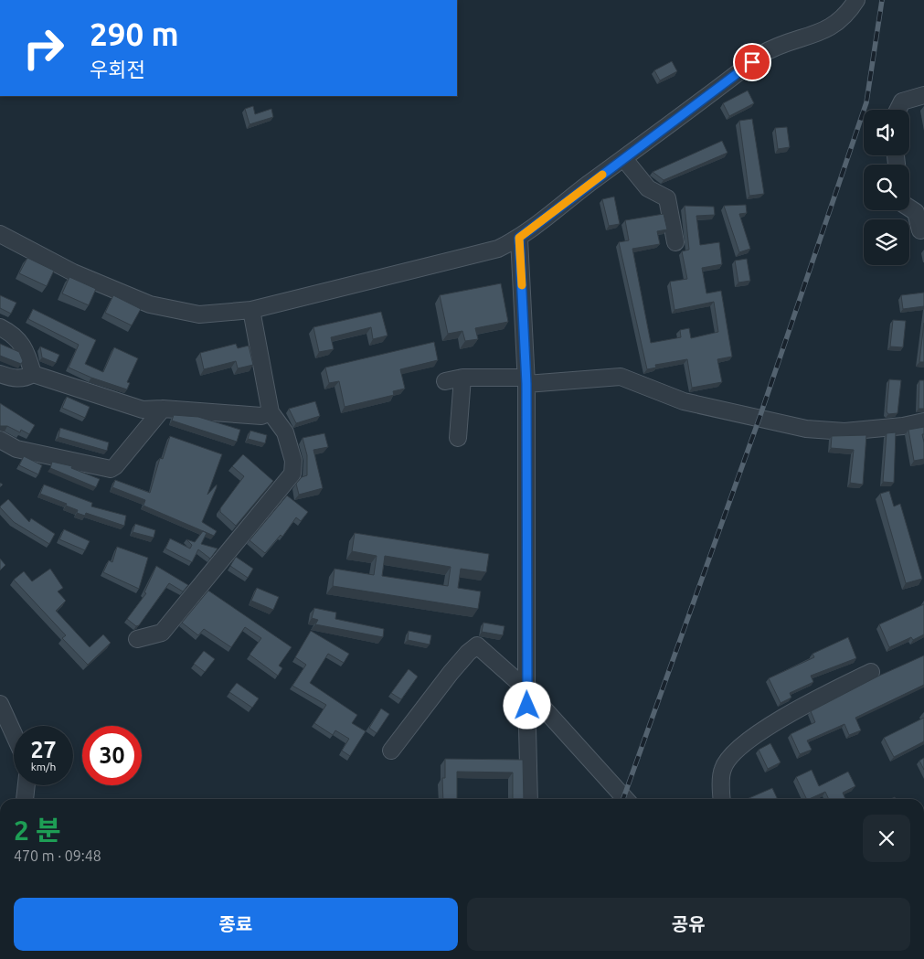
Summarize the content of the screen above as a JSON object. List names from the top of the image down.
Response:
{
  "page": {
    "turn": ["290 m", "우회전"],
    "speed": "27 km/h",
    "limit": "30",
    "heading": ["2 분", "470 m · 09:48"],
    "buttons": ["종료", "공유"]
  }
}
